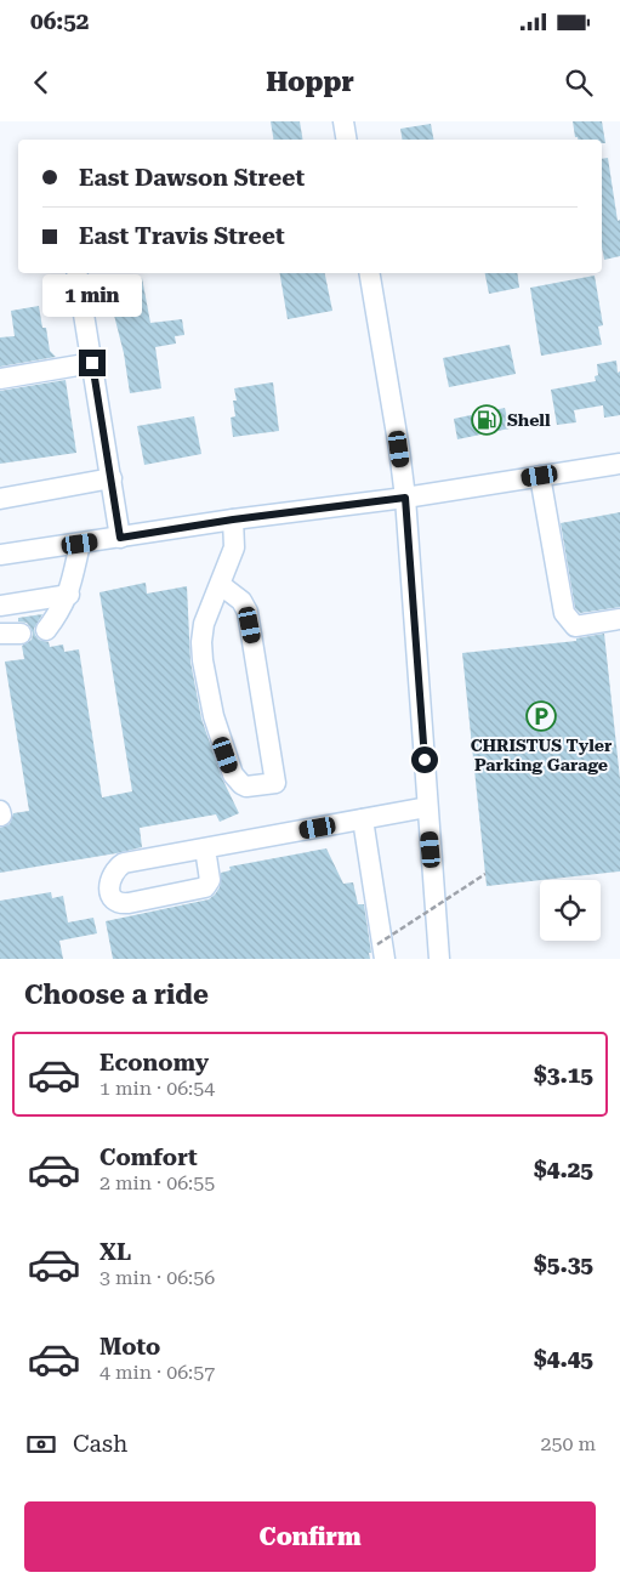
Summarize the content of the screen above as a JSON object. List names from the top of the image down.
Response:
{
  "places": {
    "fuel station": ["Shell"],
    "parking": ["CHRISTUS Tyler Parking Garage"]
  },
  "page": {
    "status": "06:52",
    "header": "Hoppr",
    "banner": ["East Dawson Street", "East Travis Street"],
    "bubble": "1 min",
    "heading": "Choose a ride",
    "list": [
      {
        "name": "Economy",
        "note": "1 min · 06:54",
        "value": "$3.15"
      },
      {
        "name": "Comfort",
        "note": "2 min · 06:55",
        "value": "$4.25"
      },
      {
        "name": "XL",
        "note": "3 min · 06:56",
        "value": "$5.35"
      },
      {
        "name": "Moto",
        "note": "4 min · 06:57",
        "value": "$4.45"
      }
    ],
    "pay": ["Cash", "250 m"],
    "buttons": "Confirm"
  }
}
